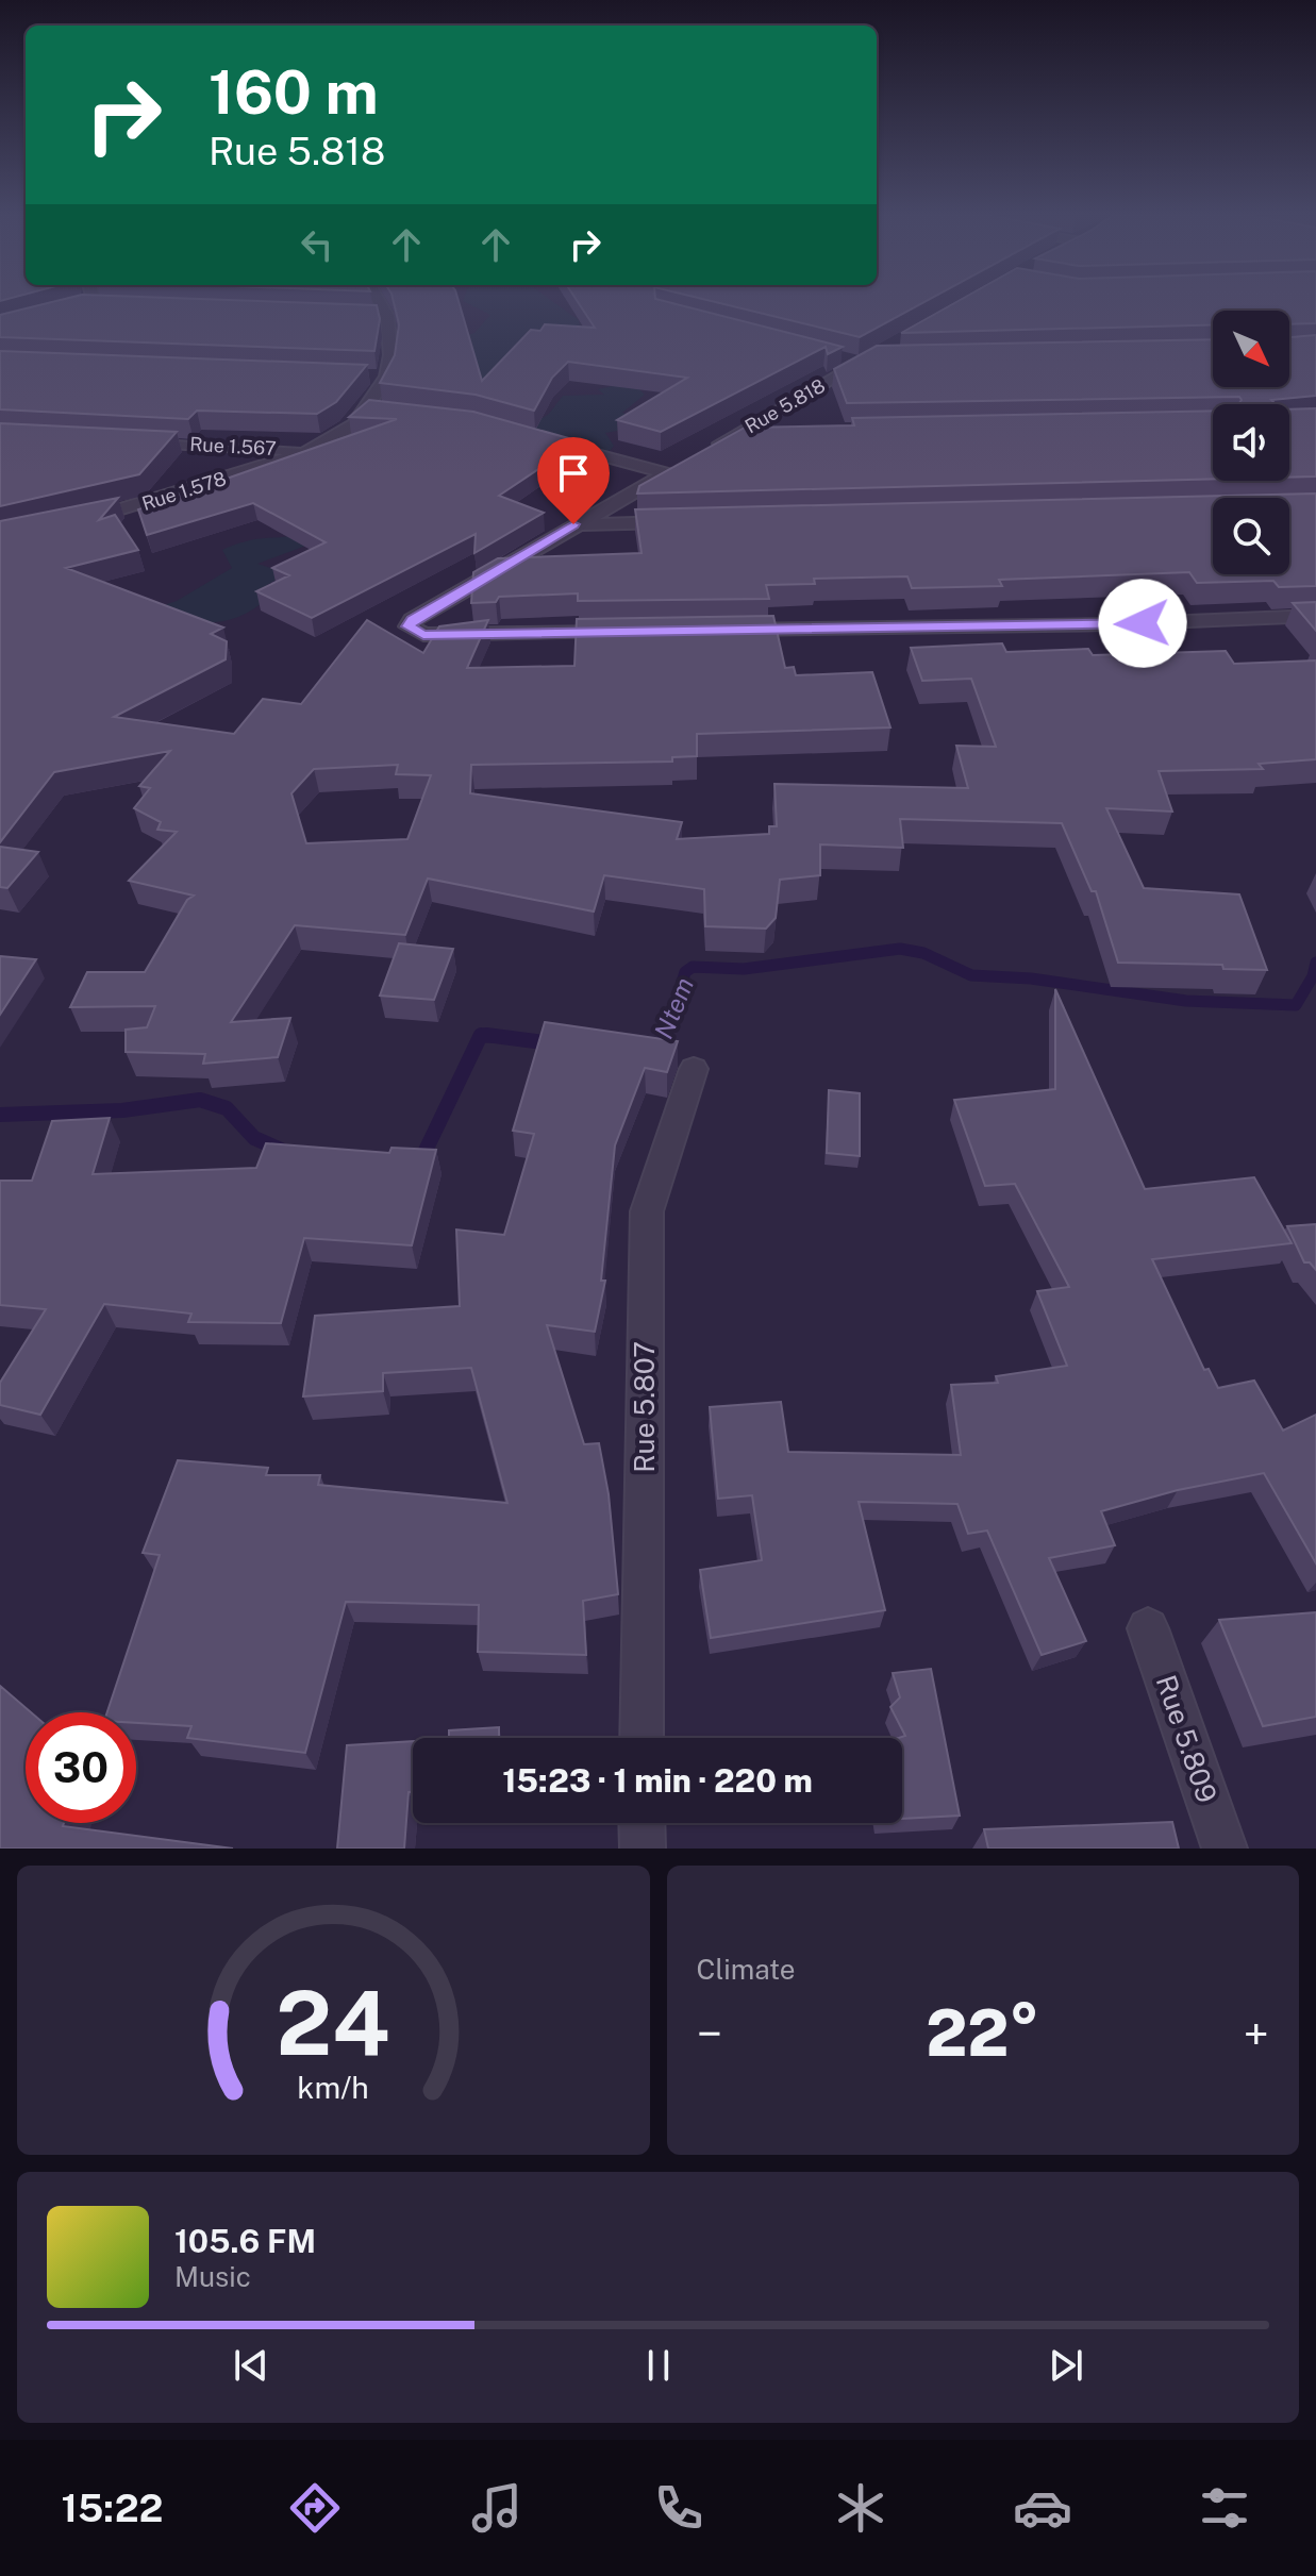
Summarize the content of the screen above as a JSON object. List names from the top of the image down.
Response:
{
  "streets": {
    "street": [
      "Rue 5.818",
      "Rue 1.567",
      "Rue 1.578",
      "Rue 5.807",
      "Rue 5.809"
    ]
  },
  "crossings": [
    ["Rue 1.567", "Rue 1.578"]
  ],
  "water": ["Ntem"],
  "north": "bottom right",
  "page": {
    "turn": ["160 m", "Rue 5.818"],
    "limit": "30",
    "trip": "15:23 · 1 min · 220 m",
    "tile": "Climate",
    "heat": ["−", "22°", "+"],
    "song": ["105.6 FM", "Music"],
    "tabs": "15:22",
    "gauge": ["24", "km/h"]
  }
}
